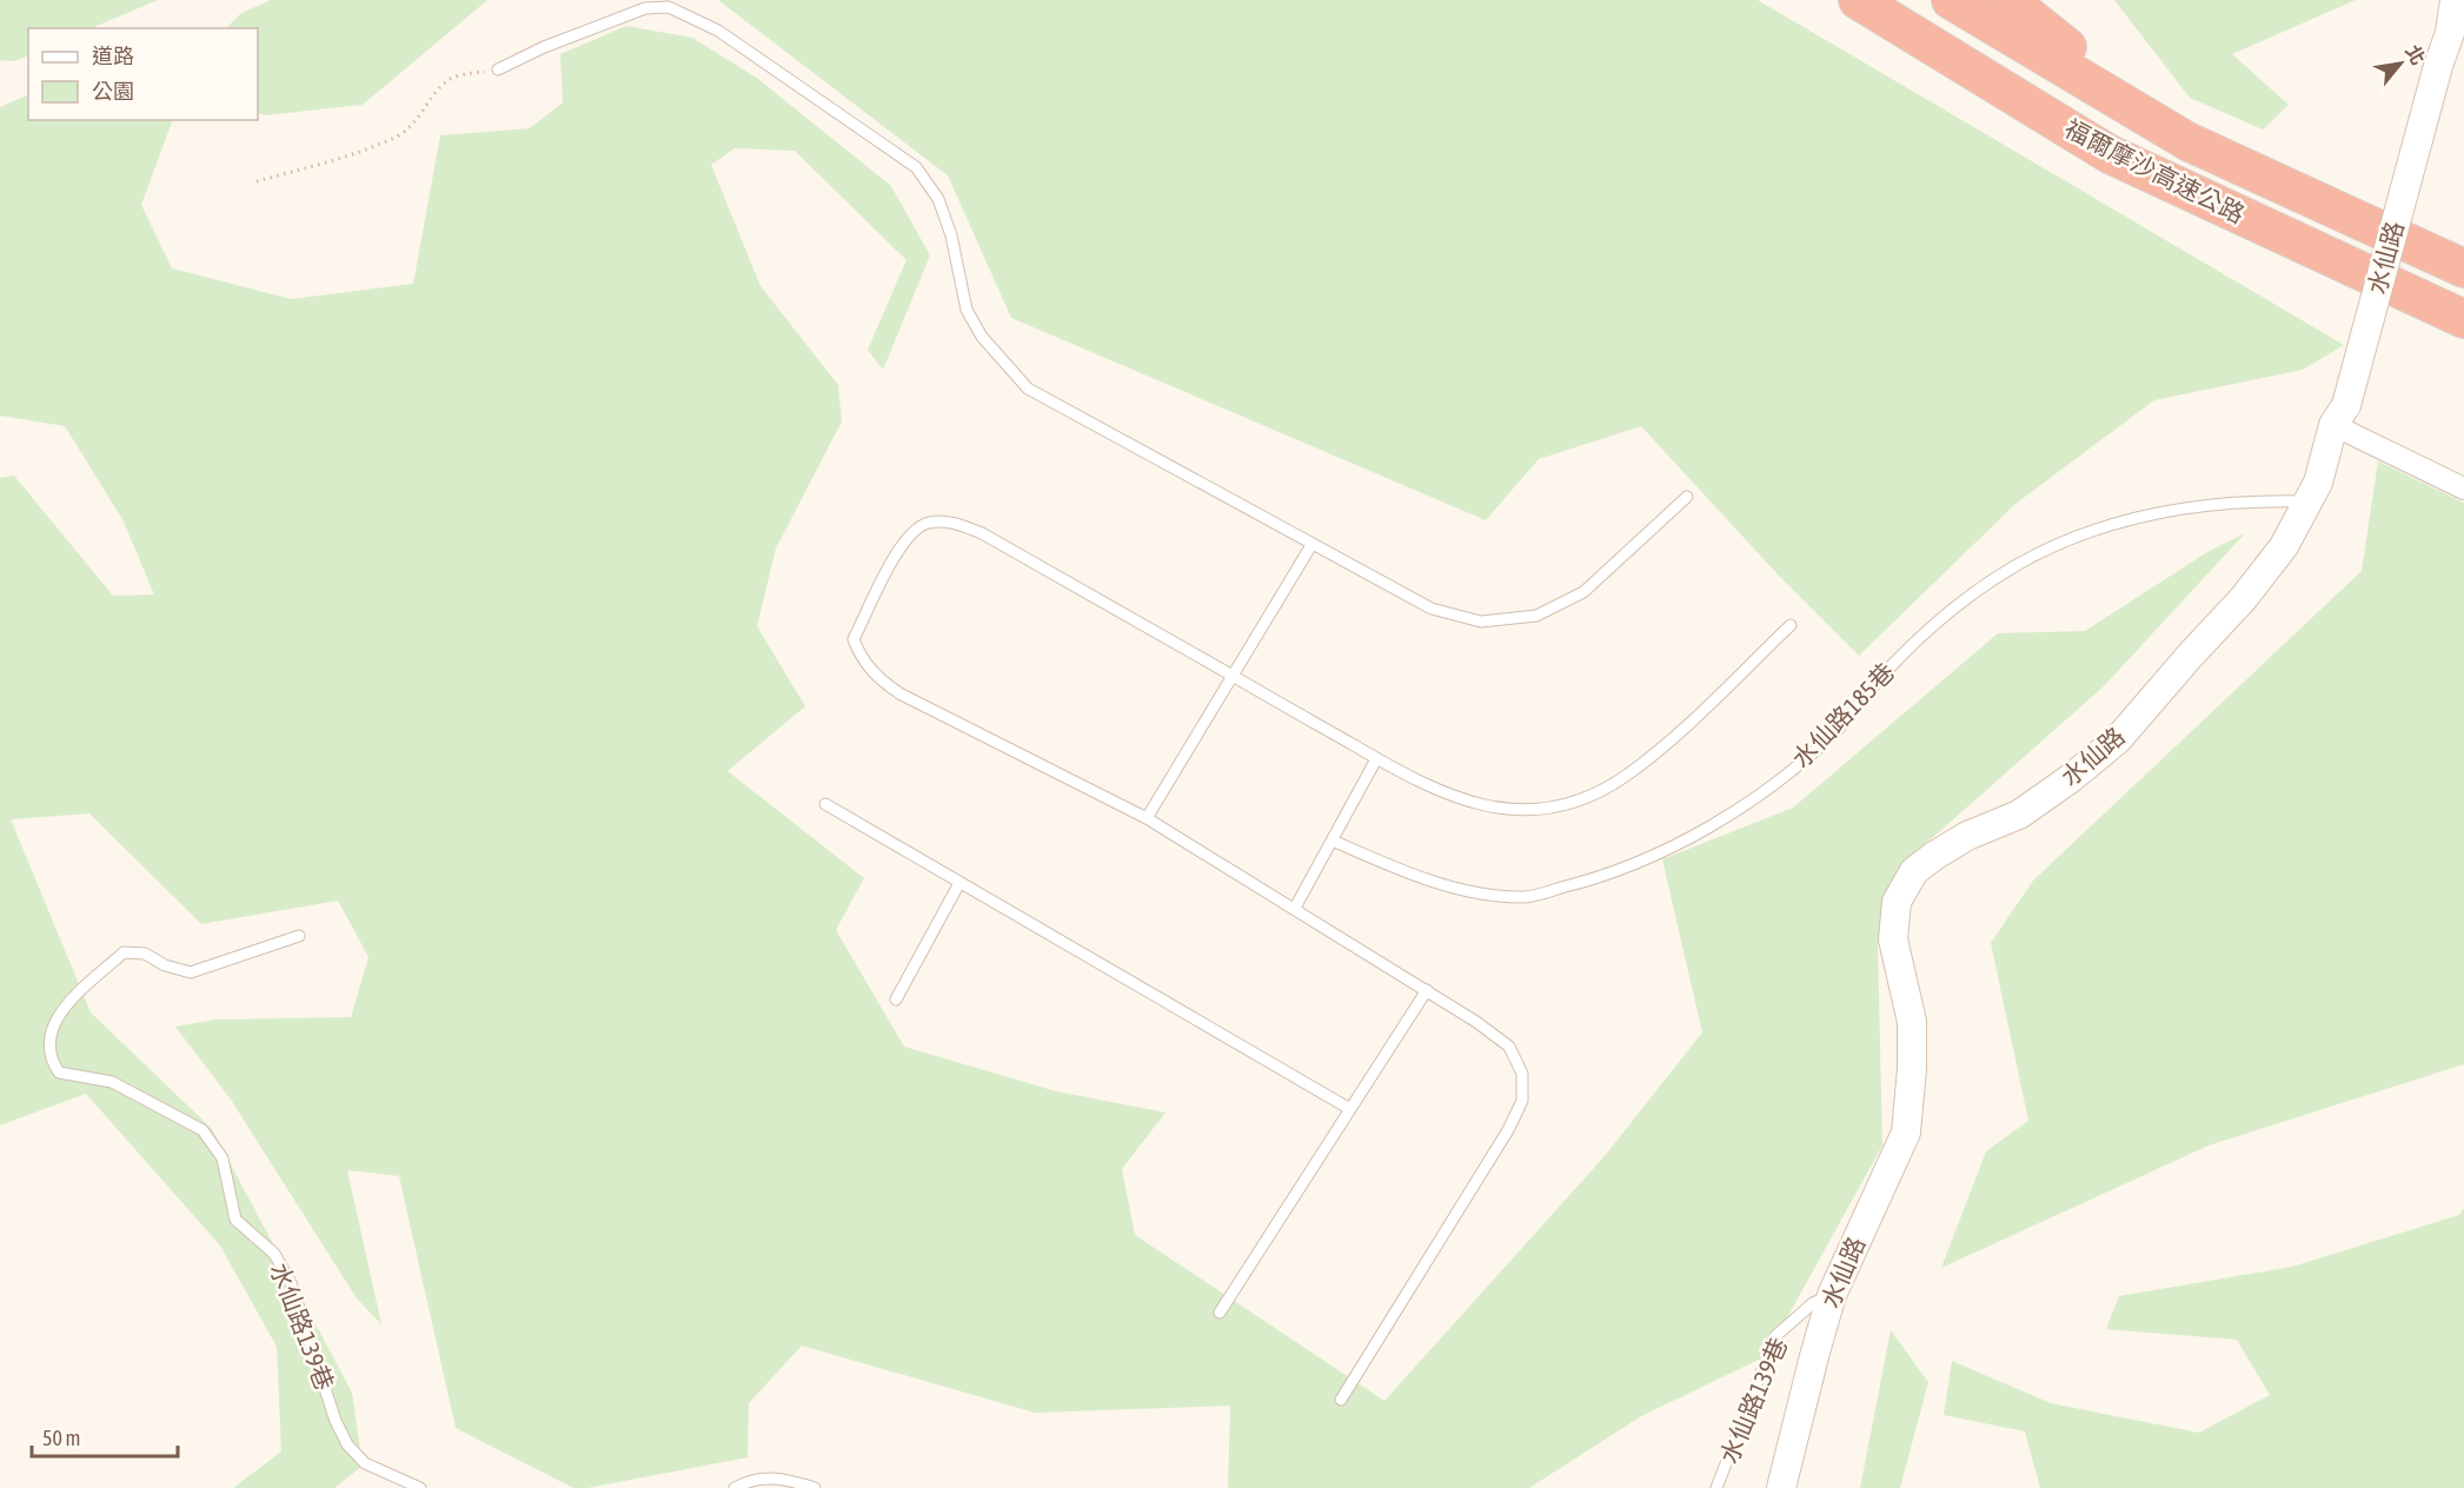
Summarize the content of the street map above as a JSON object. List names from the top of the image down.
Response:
{
  "streets": {
    "highway": ["福爾摩沙高速公路"],
    "street": ["水仙路"],
    "lane": ["水仙路185巷", "水仙路139巷"]
  },
  "crossings": [
    ["水仙路", "水仙路185巷"],
    ["水仙路", "水仙路139巷"]
  ],
  "legend": ["道路", "公園"],
  "scale_bar": "50 m",
  "north": "top right"
}
